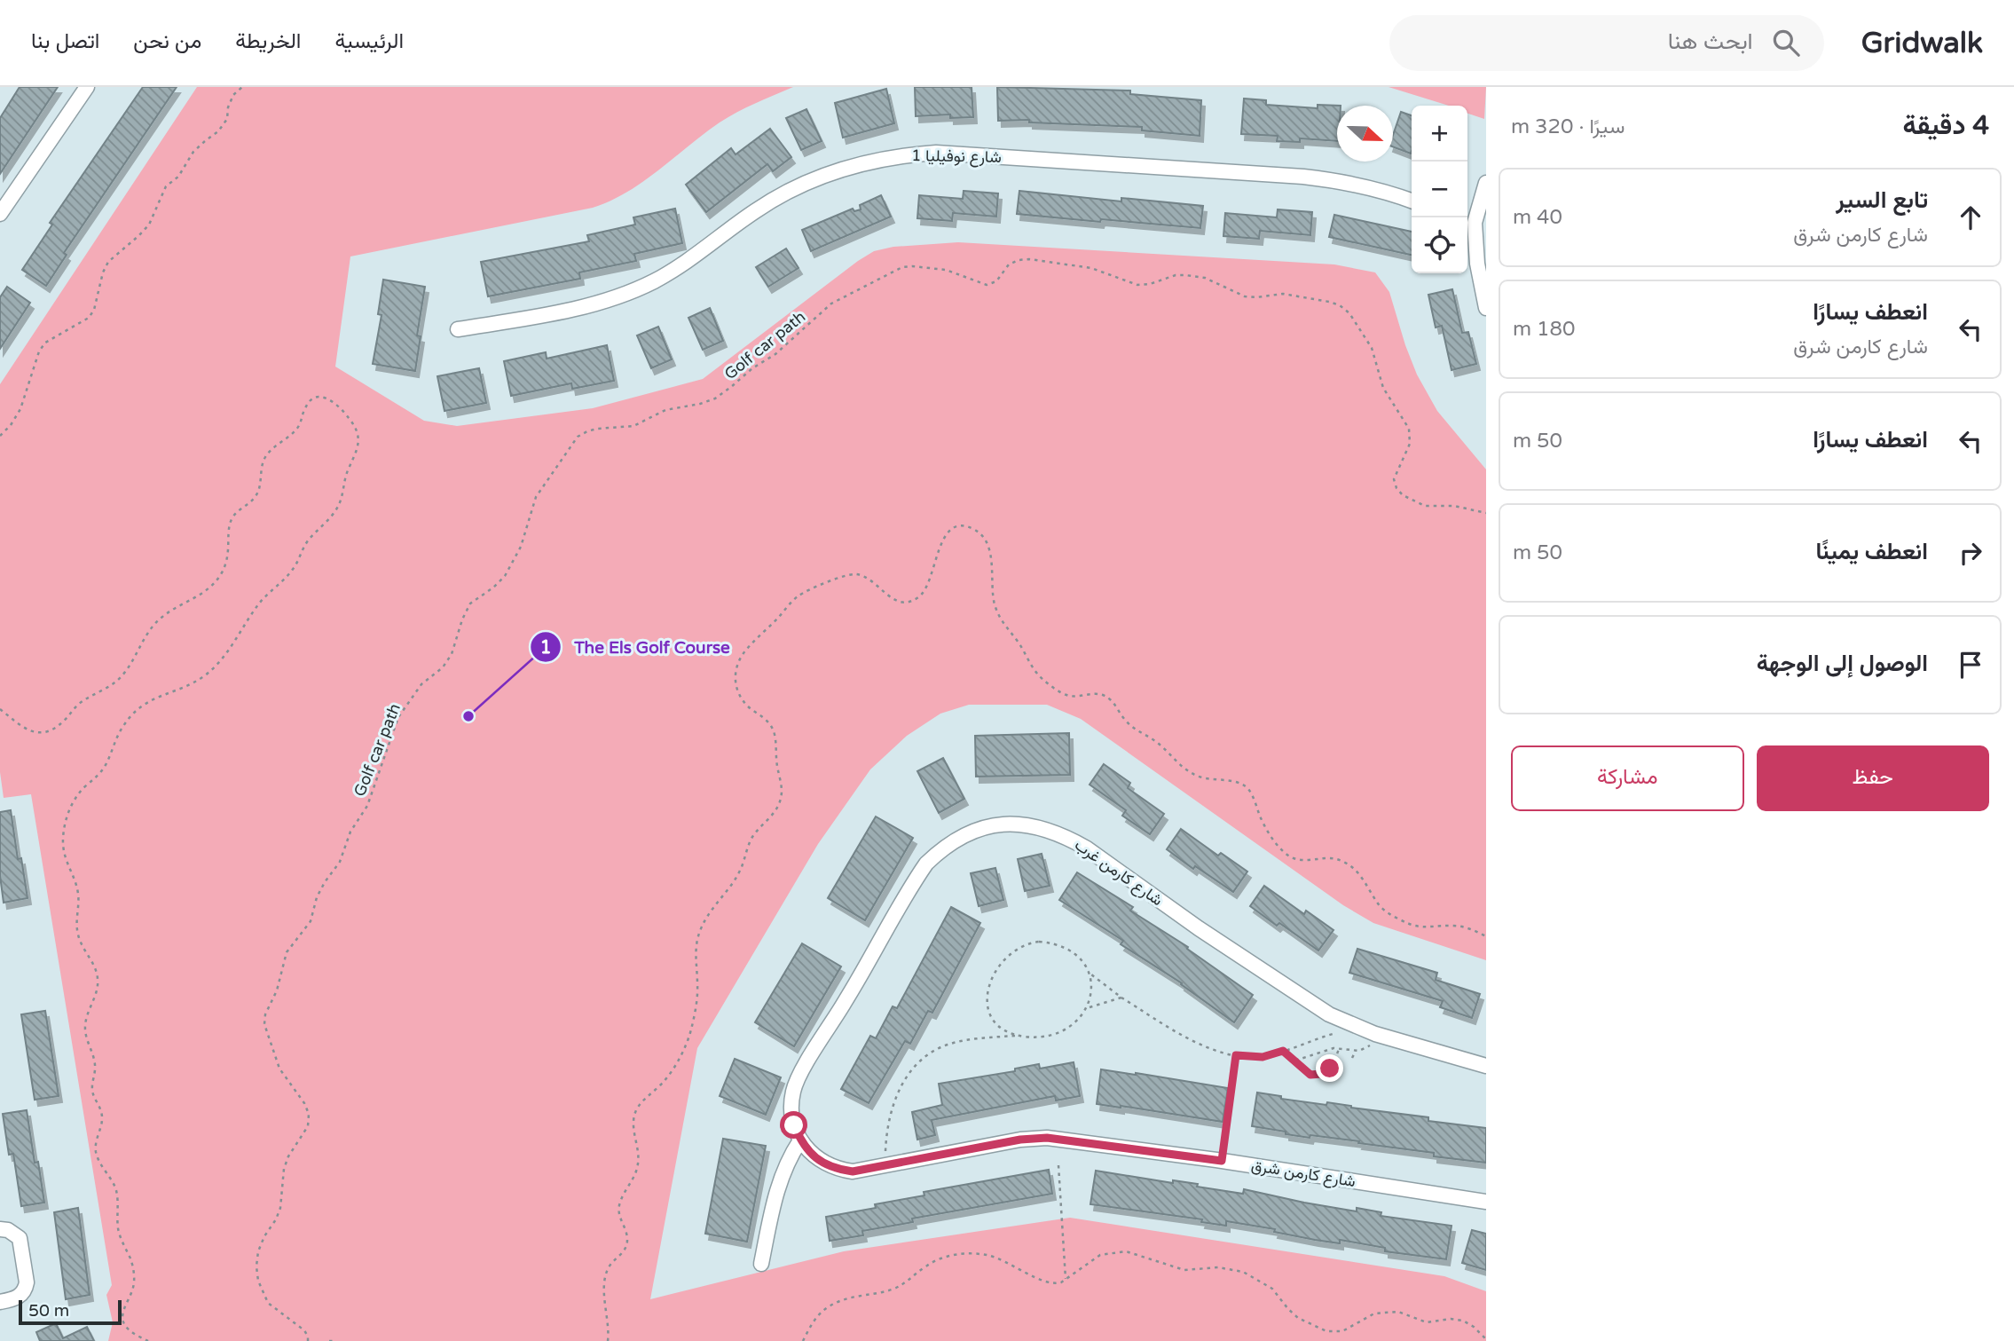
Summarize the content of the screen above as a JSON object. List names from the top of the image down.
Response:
{
  "streets": {
    "street": ["شارع نوفيليا 1", "شارع كارمن غرب", "شارع كارمن شرق"],
    "path": ["Golf car path"]
  },
  "crossings": [
    ["شارع كارمن غرب", "شارع كارمن شرق"]
  ],
  "places": ["The Els Golf Course"],
  "scale_bar": "50 m",
  "north": "right",
  "page": {
    "header": "Gridwalk",
    "search": "ابحث هنا",
    "nav": [
      "الرئيسية",
      "الخريطة",
      "من نحن",
      "اتصل بنا"
    ],
    "heading": ["4 دقيقة", "سيرًا · 320 m"],
    "map_buttons": ["+", "−"],
    "list": [
      ["تابع السير", "شارع كارمن شرق", "40 m"],
      ["انعطف يسارًا", "شارع كارمن شرق", "180 m"],
      ["انعطف يسارًا", "50 m"],
      ["انعطف يمينًا", "50 m"],
      "الوصول إلى الوجهة"
    ],
    "buttons": ["حفظ", "مشاركة"],
    "scale": "50 m"
  }
}
